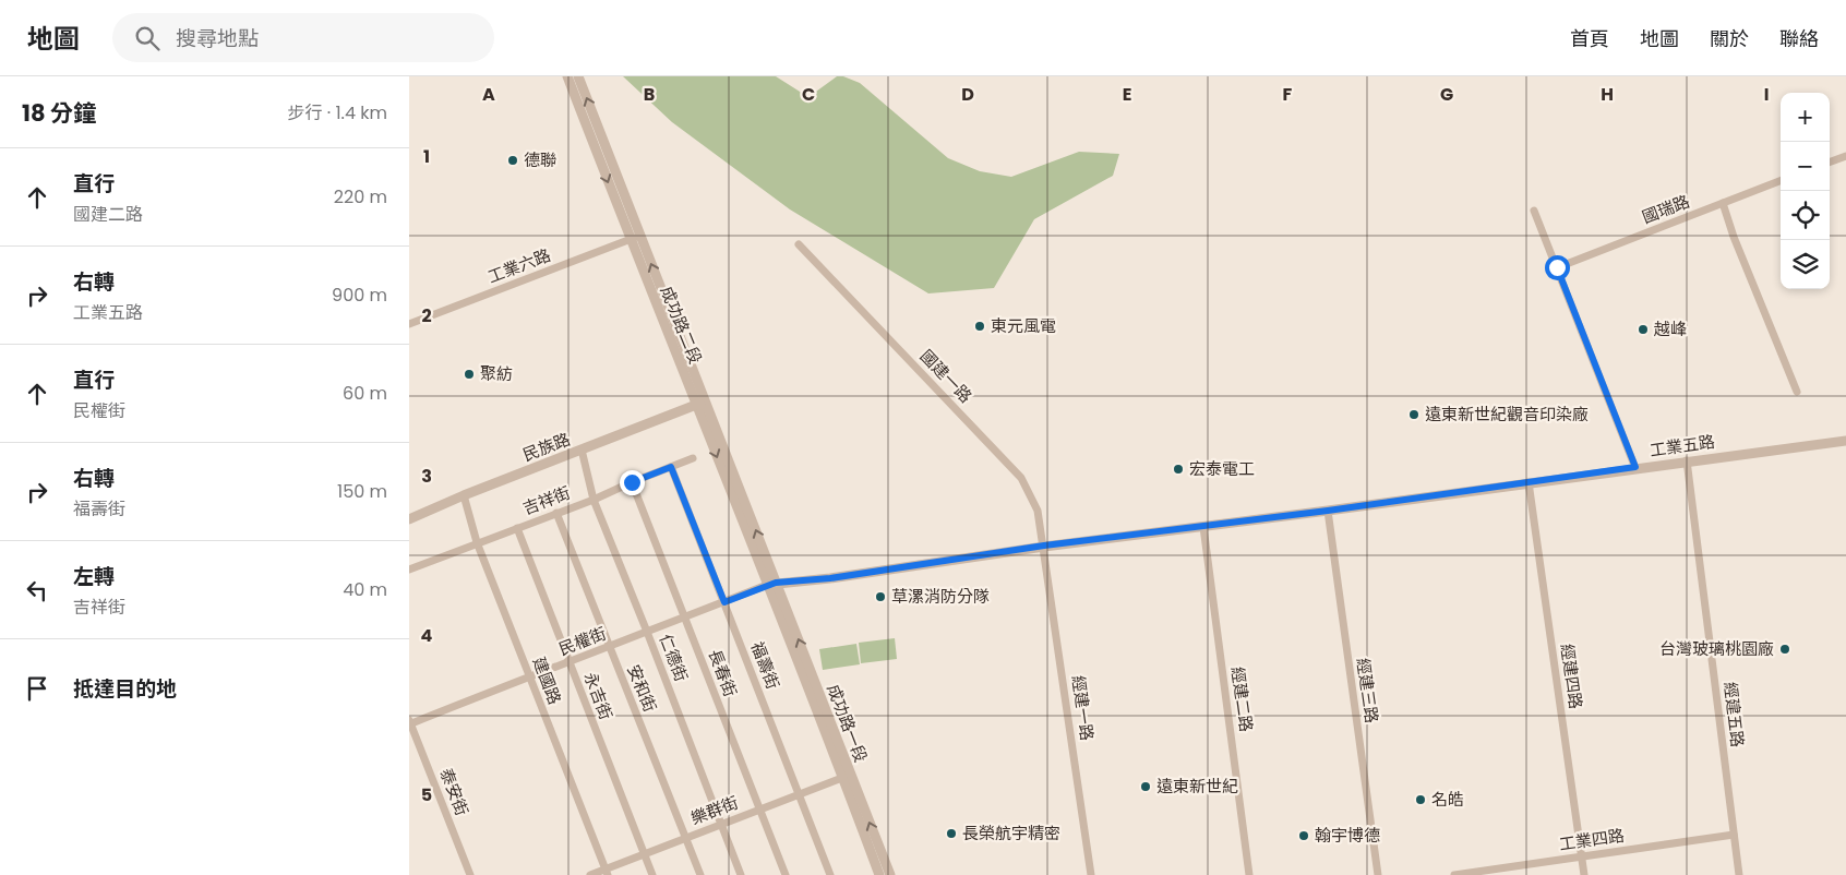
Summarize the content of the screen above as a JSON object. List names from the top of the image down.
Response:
{
  "streets": {
    "street": [
      "國瑞路",
      "工業六路",
      "成功路二段",
      "國建一路",
      "工業五路",
      "民族路",
      "吉祥街",
      "民權街",
      "仁德街",
      "福壽街",
      "長春街",
      "經建四路",
      "建國路",
      "安和街",
      "經建三路",
      "永吉街",
      "經建二路",
      "經建一路",
      "經建五路",
      "成功路一段",
      "泰安街",
      "樂群街",
      "工業四路"
    ]
  },
  "crossings": [
    ["工業六路", "成功路二段"],
    ["成功路二段", "工業五路"],
    ["成功路二段", "民族路"],
    ["成功路二段", "民權街"],
    ["成功路二段", "成功路一段"],
    ["國建一路", "工業五路"],
    ["國建一路", "經建一路"],
    ["工業五路", "民權街"],
    ["工業五路", "經建四路"],
    ["工業五路", "經建三路"],
    ["工業五路", "經建二路"],
    ["工業五路", "經建一路"],
    ["工業五路", "經建五路"],
    ["工業五路", "成功路一段"],
    ["民族路", "仁德街"],
    ["民族路", "建國路"],
    ["吉祥街", "仁德街"],
    ["吉祥街", "福壽街"],
    ["吉祥街", "長春街"],
    ["吉祥街", "建國路"],
    ["吉祥街", "安和街"],
    ["吉祥街", "永吉街"],
    ["民權街", "仁德街"],
    ["民權街", "福壽街"],
    ["民權街", "長春街"],
    ["民權街", "建國路"],
    ["民權街", "安和街"],
    ["民權街", "永吉街"],
    ["民權街", "成功路一段"],
    ["民權街", "泰安街"],
    ["仁德街", "樂群街"],
    ["福壽街", "樂群街"],
    ["長春街", "樂群街"],
    ["經建四路", "工業四路"],
    ["建國路", "樂群街"],
    ["安和街", "樂群街"],
    ["永吉街", "樂群街"],
    ["經建五路", "工業四路"],
    ["成功路一段", "樂群街"]
  ],
  "places": [
    "德聯",
    "東元風電",
    "越峰",
    "聚紡",
    "遠東新世紀觀音印染廠",
    "宏泰電工",
    "草漯消防分隊",
    "台灣玻璃桃園廠",
    "遠東新世紀",
    "名皓",
    "長榮航宇精密",
    "翰宇博德"
  ],
  "page": {
    "header": "地圖",
    "search": "搜尋地點",
    "nav": [
      "首頁",
      "地圖",
      "關於",
      "聯絡"
    ],
    "heading": ["18 分鐘", "步行 · 1.4 km"],
    "map_buttons": ["+", "−"],
    "list": [
      ["直行", "國建二路", "220 m"],
      ["右轉", "工業五路", "900 m"],
      ["直行", "民權街", "60 m"],
      ["右轉", "福壽街", "150 m"],
      ["左轉", "吉祥街", "40 m"],
      "抵達目的地"
    ]
  },
  "grid": {
    "columns": [
      "A",
      "B",
      "C",
      "D",
      "E",
      "F",
      "G",
      "H",
      "I"
    ],
    "rows": [
      "1",
      "2",
      "3",
      "4",
      "5"
    ]
  }
}
